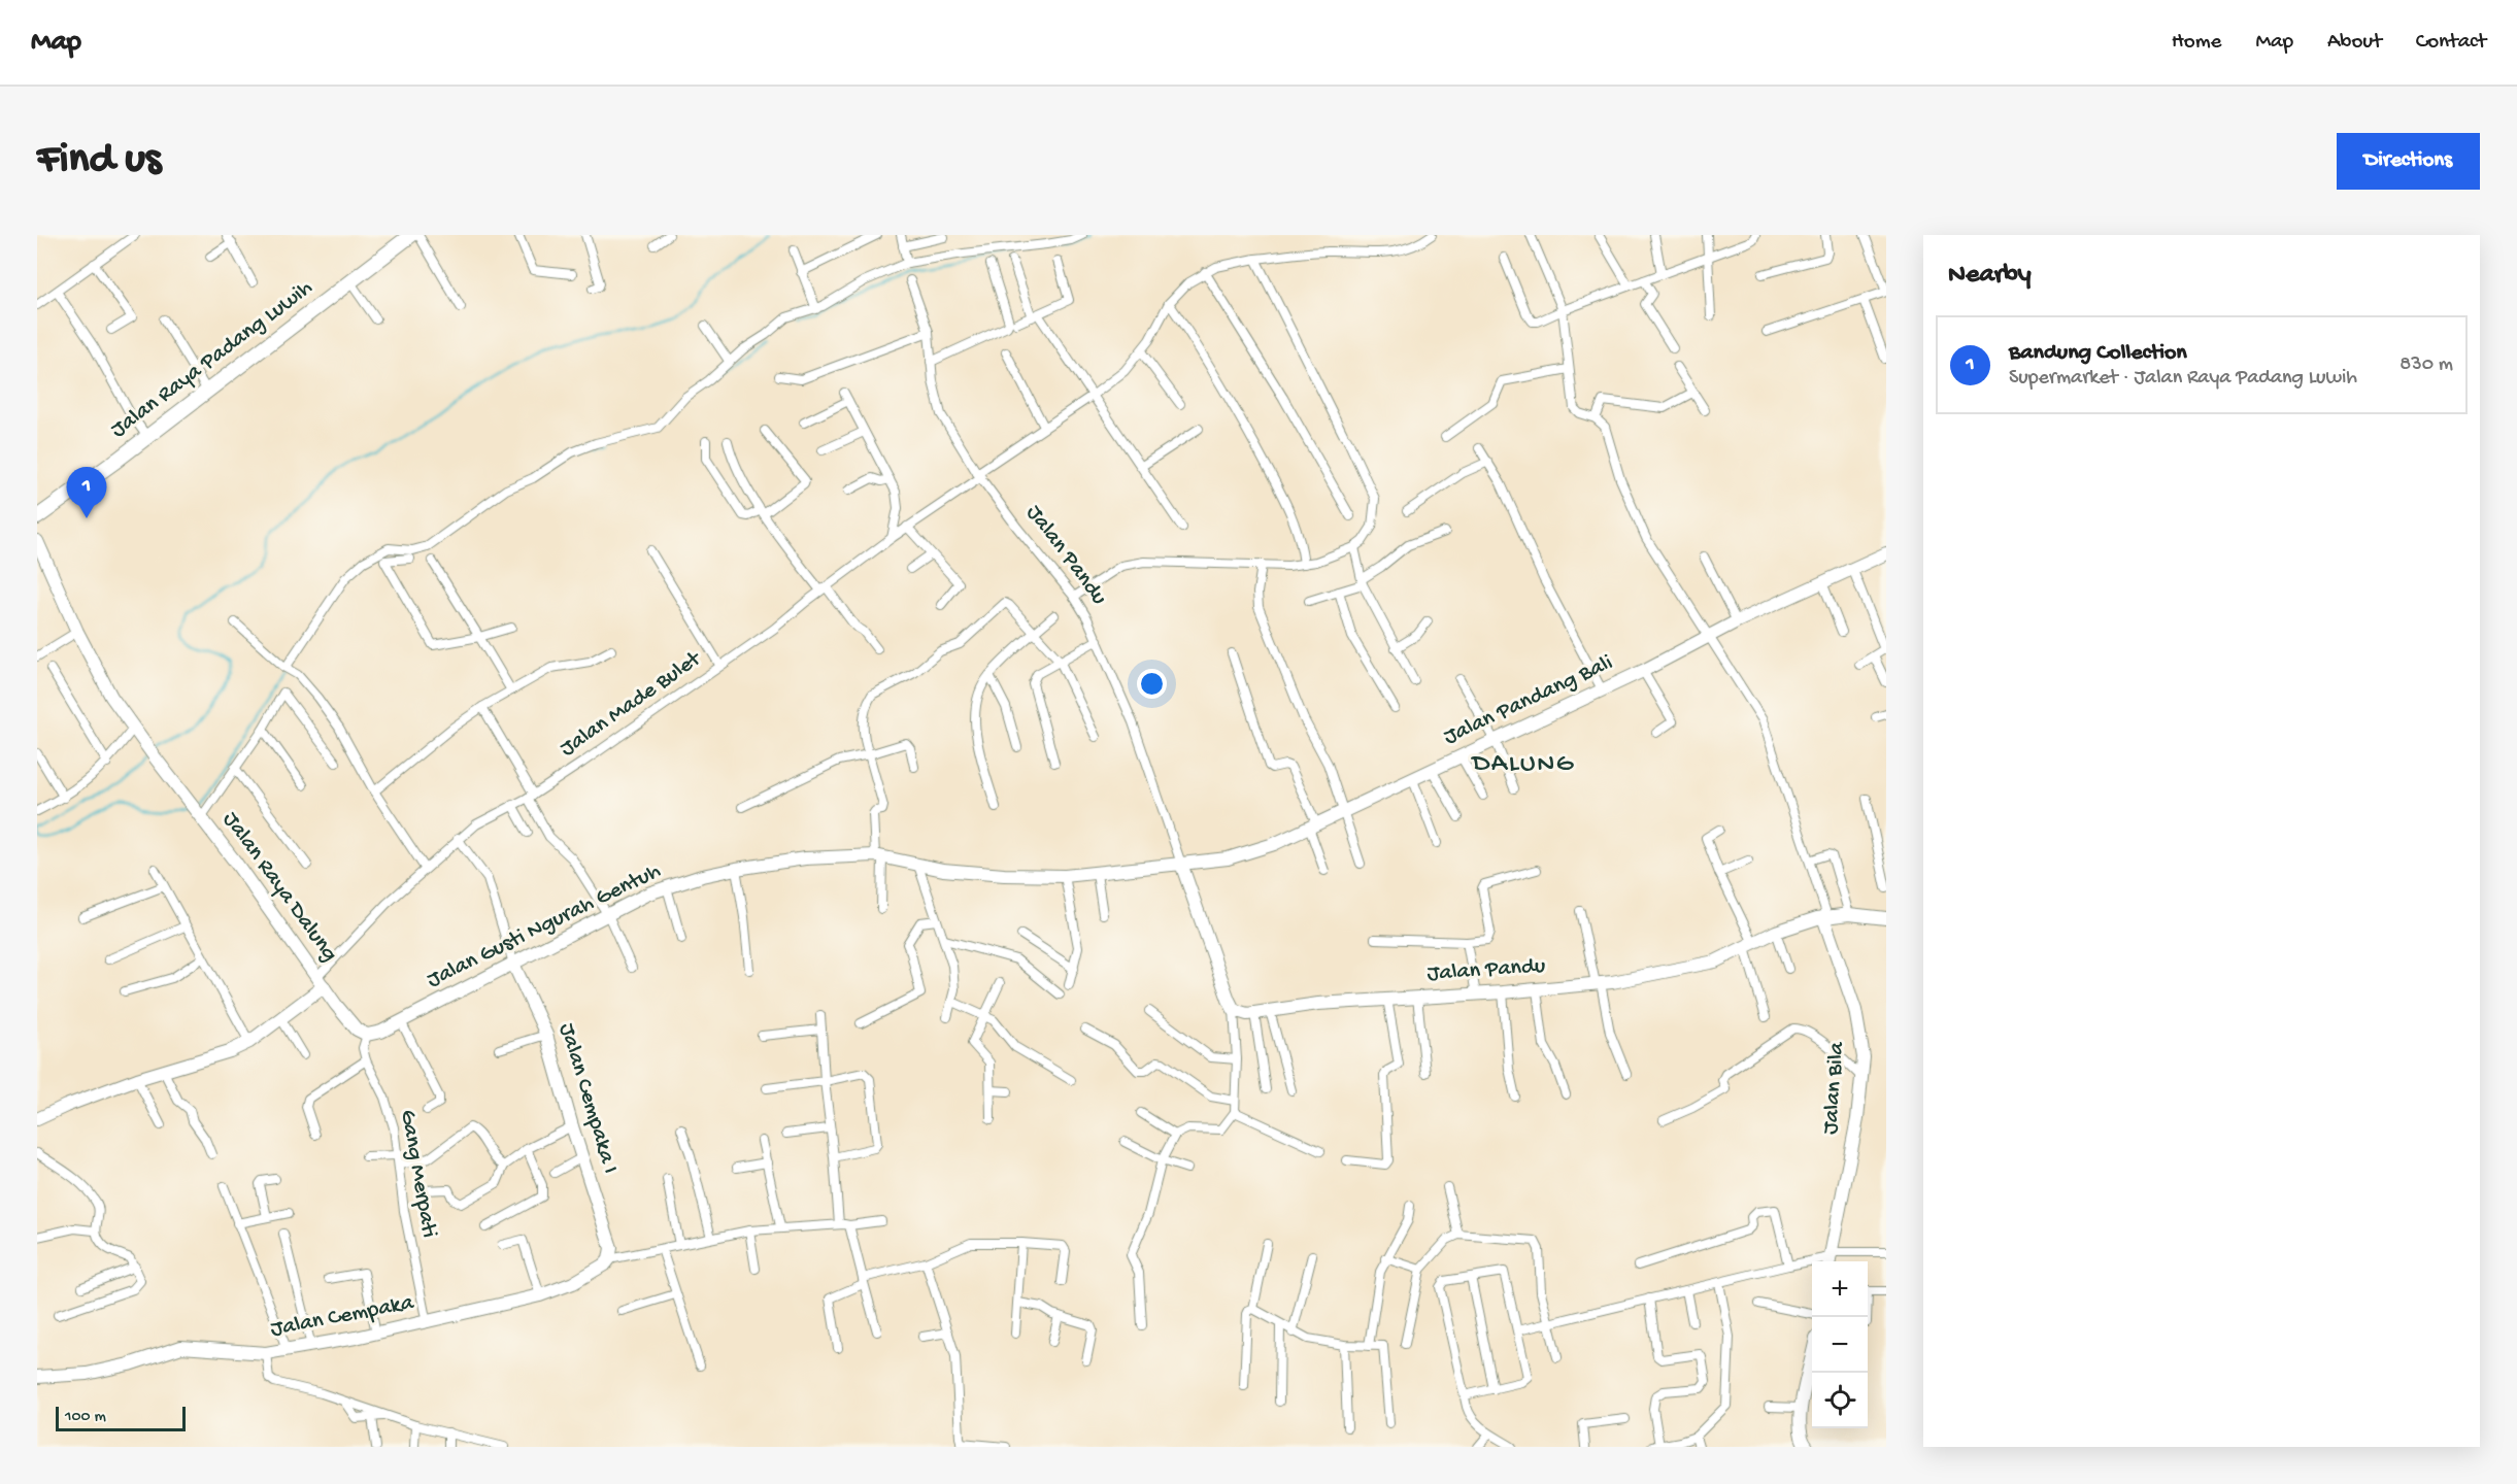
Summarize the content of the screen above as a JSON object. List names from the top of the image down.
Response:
{
  "streets": {
    "main road": ["Jalan Raya Padang Luwih"],
    "street": [
      "Jalan Pandu",
      "Jalan Pandang Bali",
      "Jalan Made Bulet",
      "Jalan Raya Dalung",
      "Jalan Gusti Ngurah Gentuh",
      "Jalan Bila",
      "Jalan Cempaka I",
      "Gang Merpati",
      "Jalan Cempaka"
    ]
  },
  "crossings": [
    ["Jalan Pandu", "Jalan Pandang Bali"],
    ["Jalan Pandu", "Jalan Made Bulet"],
    ["Jalan Pandu", "Jalan Gusti Ngurah Gentuh"],
    ["Jalan Pandu", "Jalan Bila"],
    ["Jalan Pandang Bali", "Jalan Gusti Ngurah Gentuh"],
    ["Jalan Made Bulet", "Jalan Raya Dalung"],
    ["Jalan Gusti Ngurah Gentuh", "Jalan Cempaka I"],
    ["Jalan Gusti Ngurah Gentuh", "Gang Merpati"],
    ["Jalan Cempaka I", "Jalan Cempaka"],
    ["Gang Merpati", "Jalan Cempaka"]
  ],
  "districts": ["DALUNG"],
  "scale_bar": "100 m",
  "page": {
    "header": "Map",
    "nav": [
      "Home",
      "Map",
      "About",
      "Contact"
    ],
    "buttons": "Directions",
    "title": "Find us",
    "heading": "Nearby",
    "list": [
      {
        "mark": "1",
        "name": "Bandung Collection",
        "note": "Supermarket · Jalan Raya Padang Luwih",
        "value": "830 m"
      }
    ],
    "pins": "1",
    "map_buttons": ["+", "−"],
    "scale": "100 m"
  }
}
